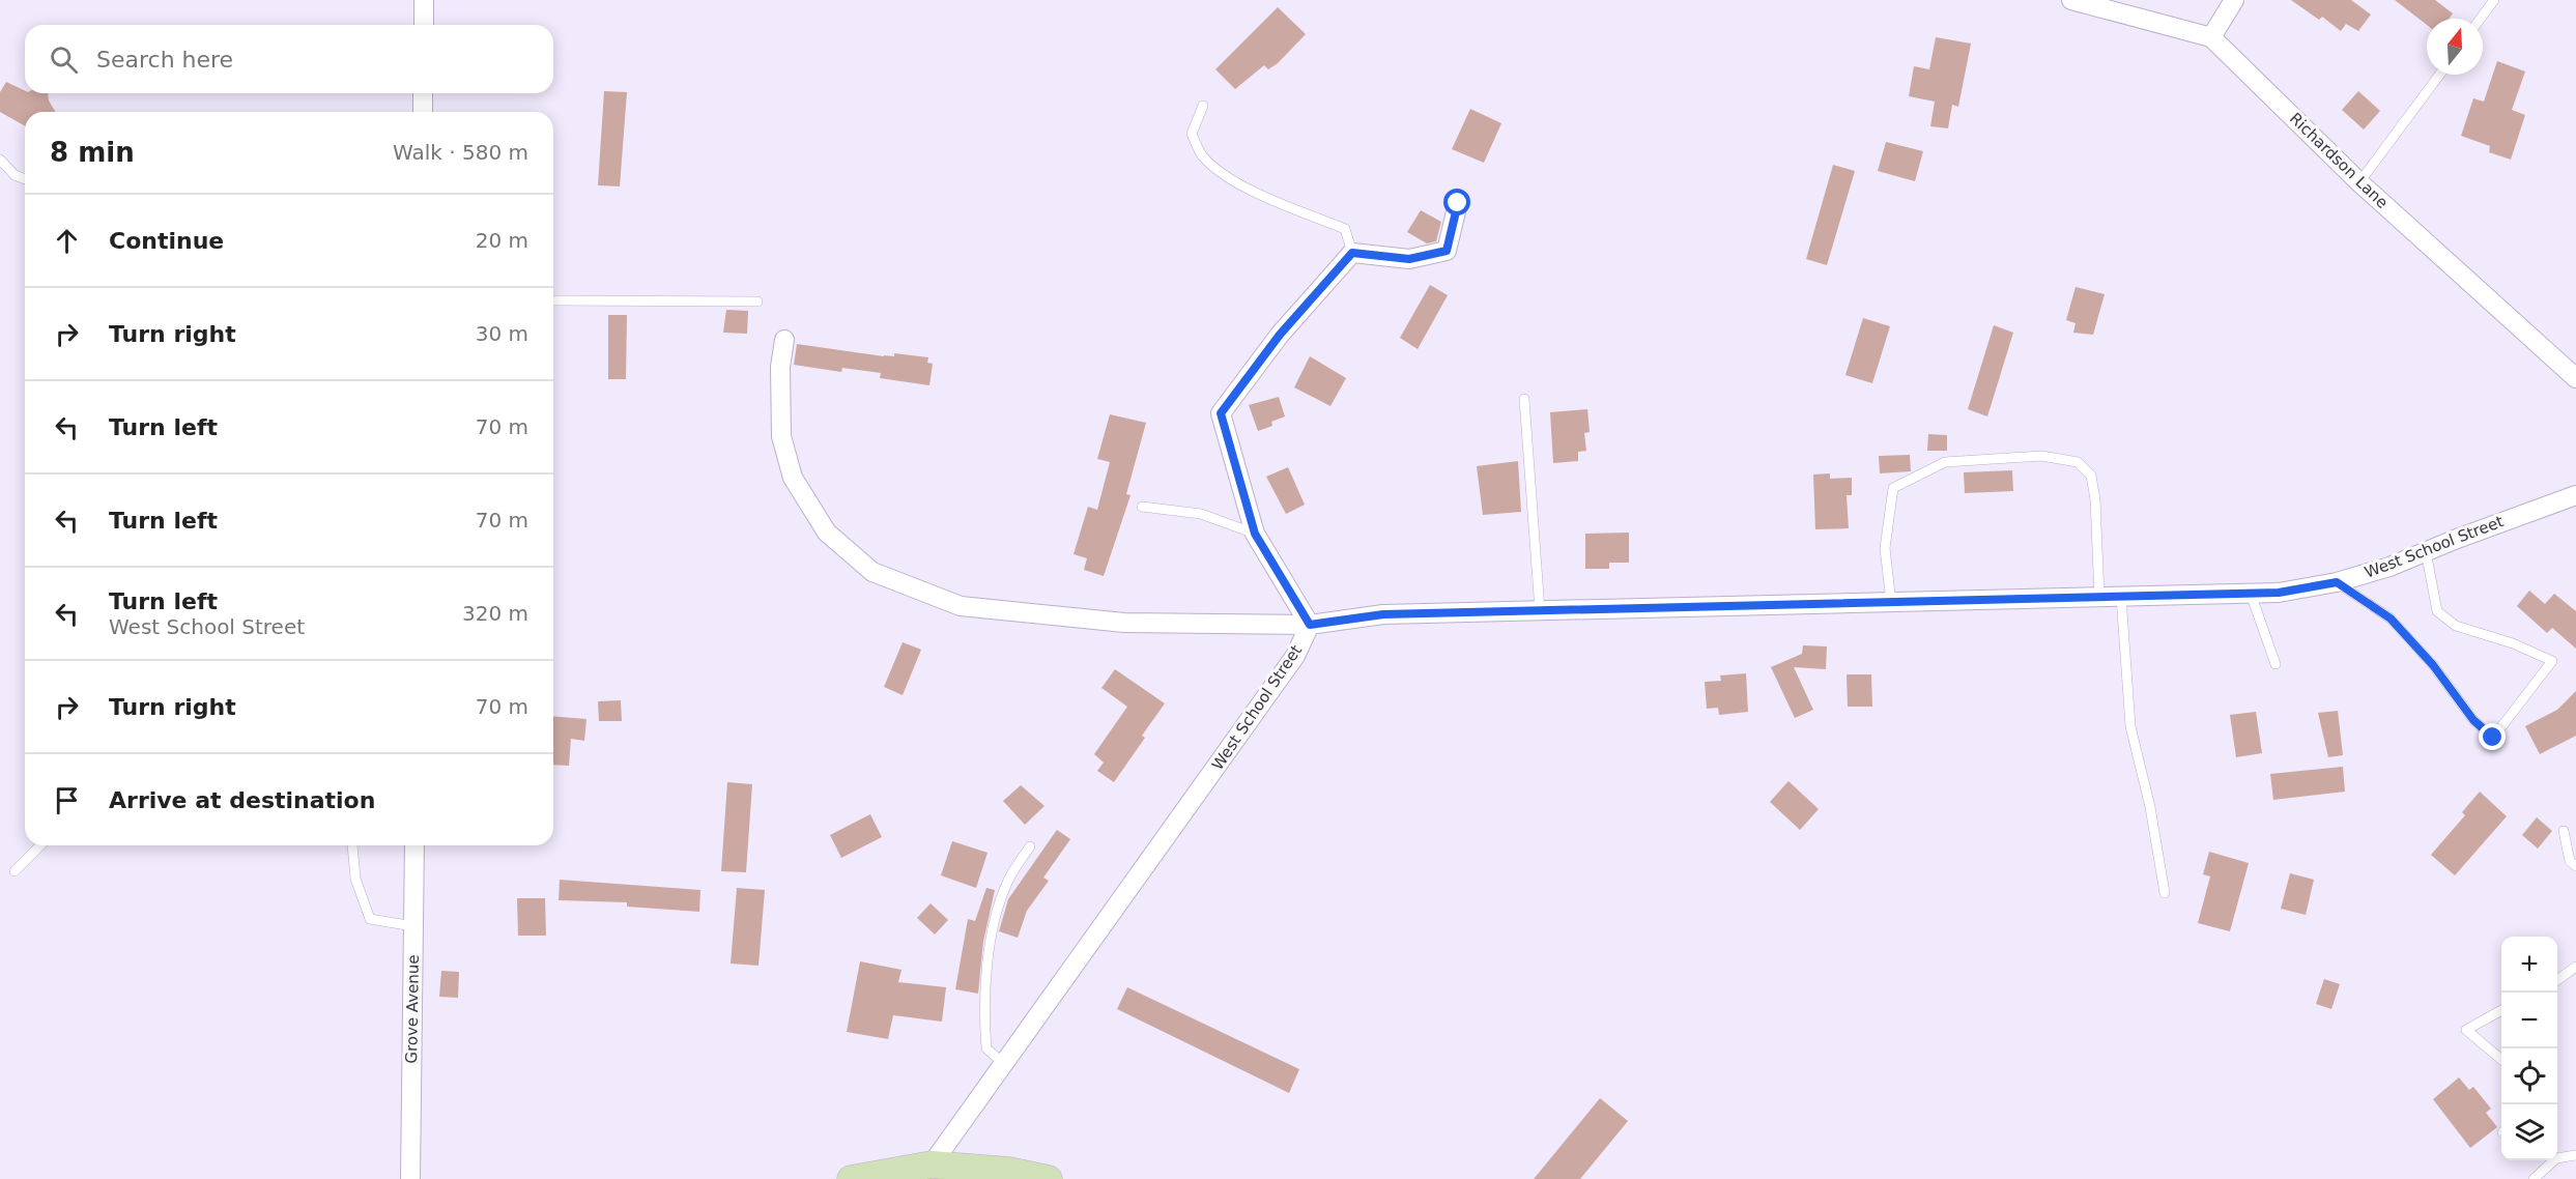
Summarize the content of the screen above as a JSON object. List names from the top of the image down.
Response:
{
  "streets": {
    "street": ["Richardson Lane", "West School Street", "Grove Avenue"]
  },
  "north": "top",
  "page": {
    "search": "Search here",
    "heading": ["8 min", "Walk · 580 m"],
    "list": [
      ["Continue", "20 m"],
      ["Turn right", "30 m"],
      ["Turn left", "70 m"],
      ["Turn left", "70 m"],
      ["Turn left", "West School Street", "320 m"],
      ["Turn right", "70 m"],
      "Arrive at destination"
    ],
    "map_buttons": ["+", "−"]
  }
}
